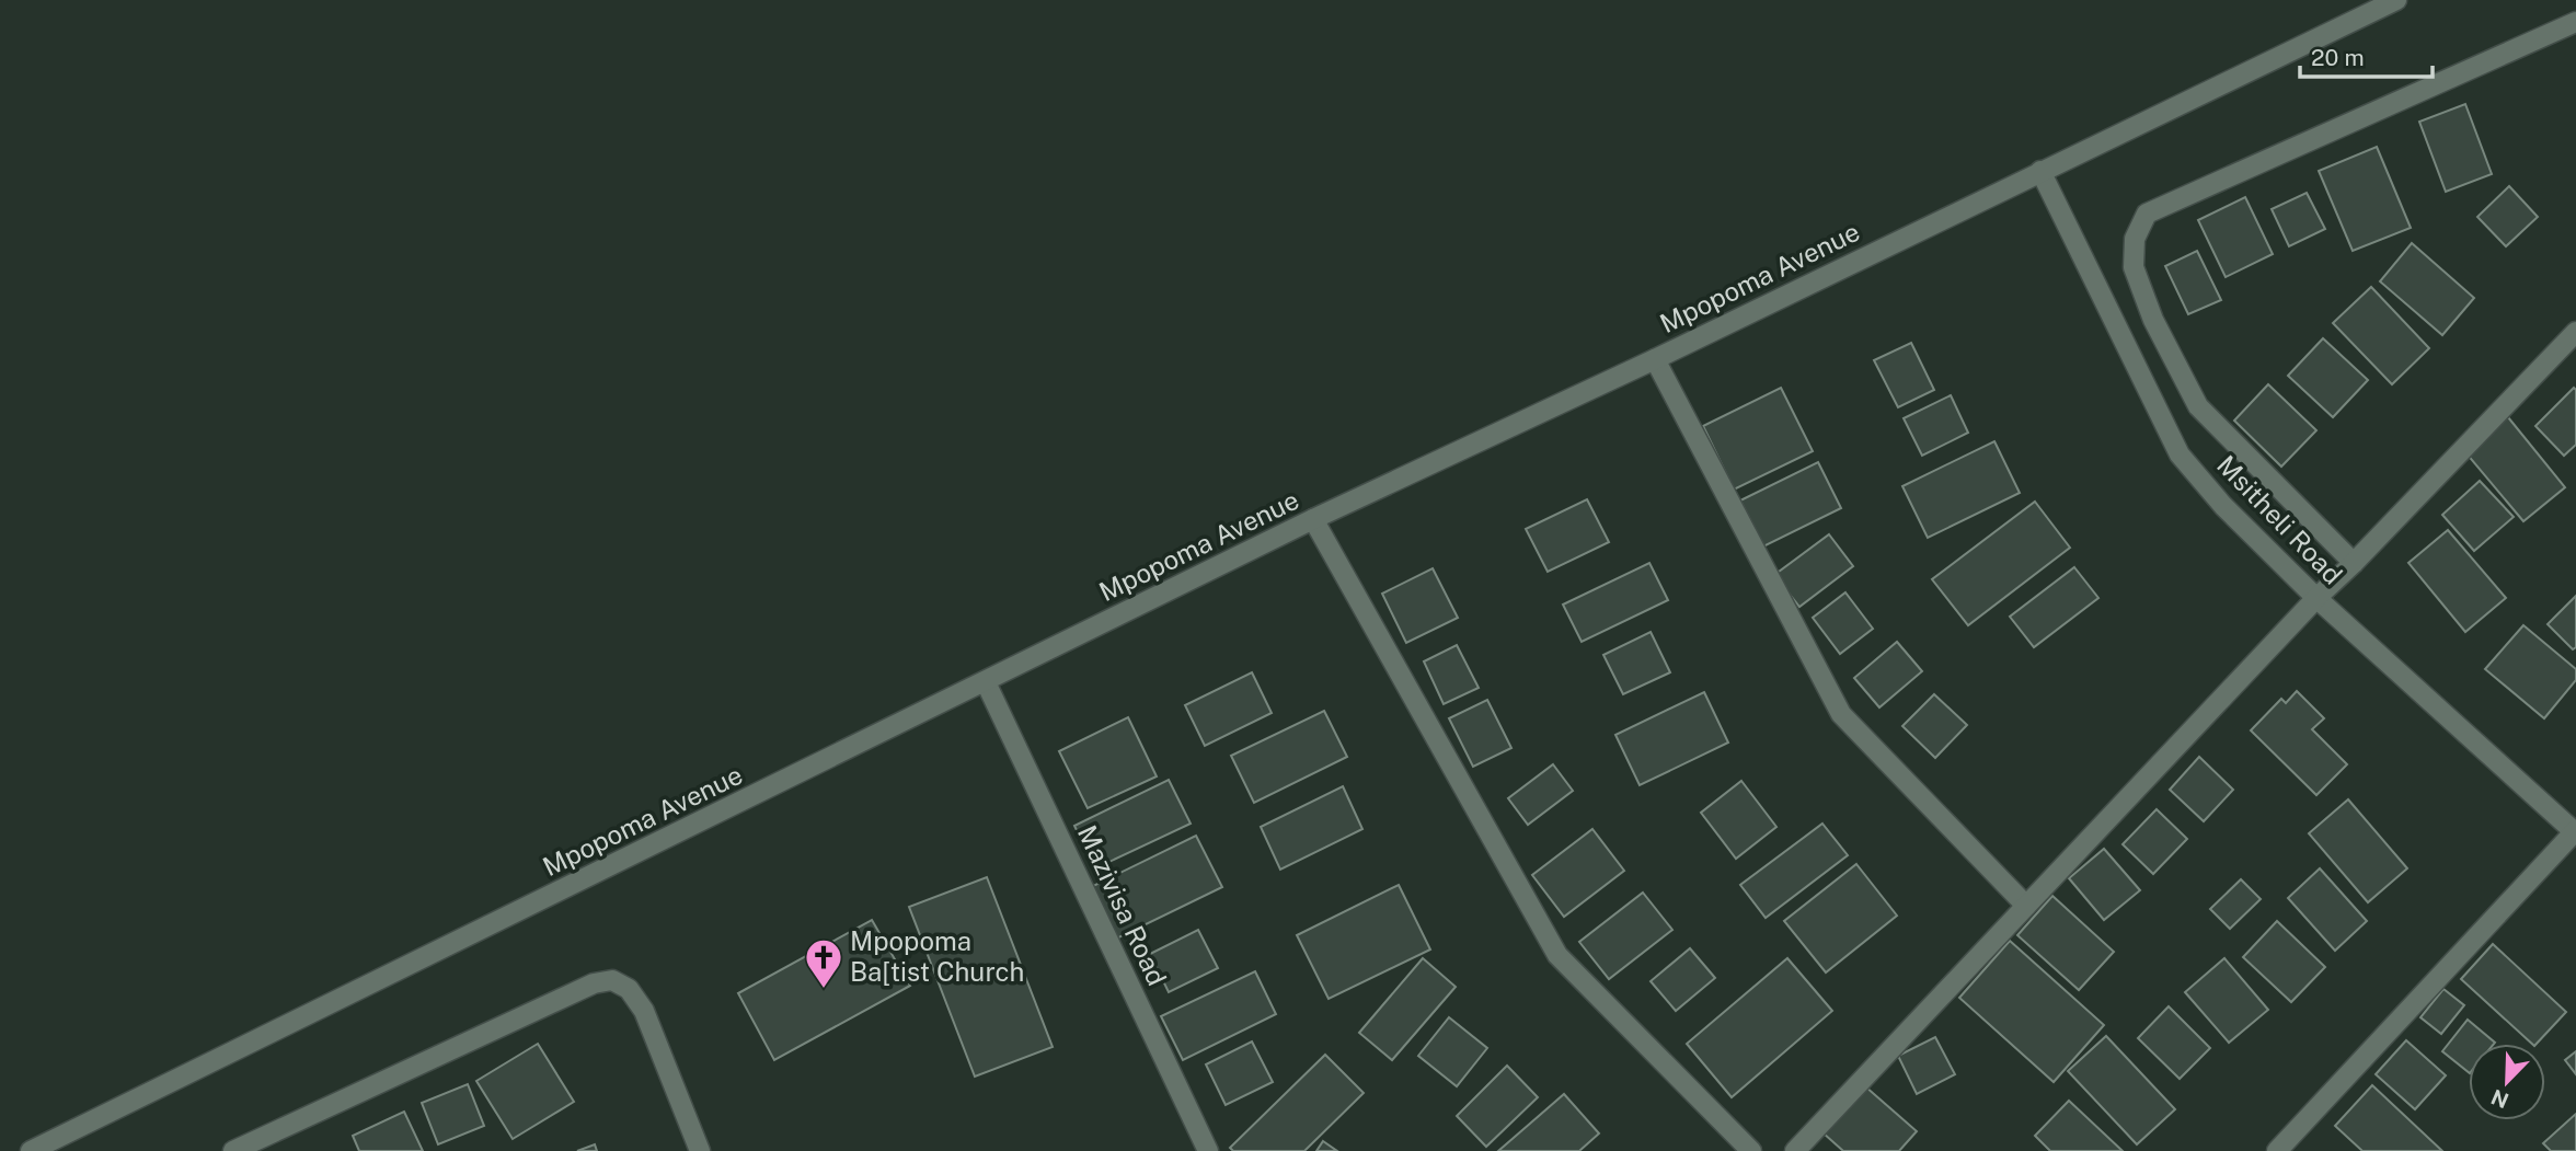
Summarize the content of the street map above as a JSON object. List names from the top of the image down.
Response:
{
  "streets": {
    "street": ["Mpopoma Avenue", "Msitheli Road", "Mazivisa Road"]
  },
  "crossings": [
    ["Mpopoma Avenue", "Msitheli Road"],
    ["Mpopoma Avenue", "Mazivisa Road"]
  ],
  "places": {
    "church": ["Mpopoma Ba[tist Church"]
  },
  "scale_bar": "20 m",
  "north": "bottom left"
}
